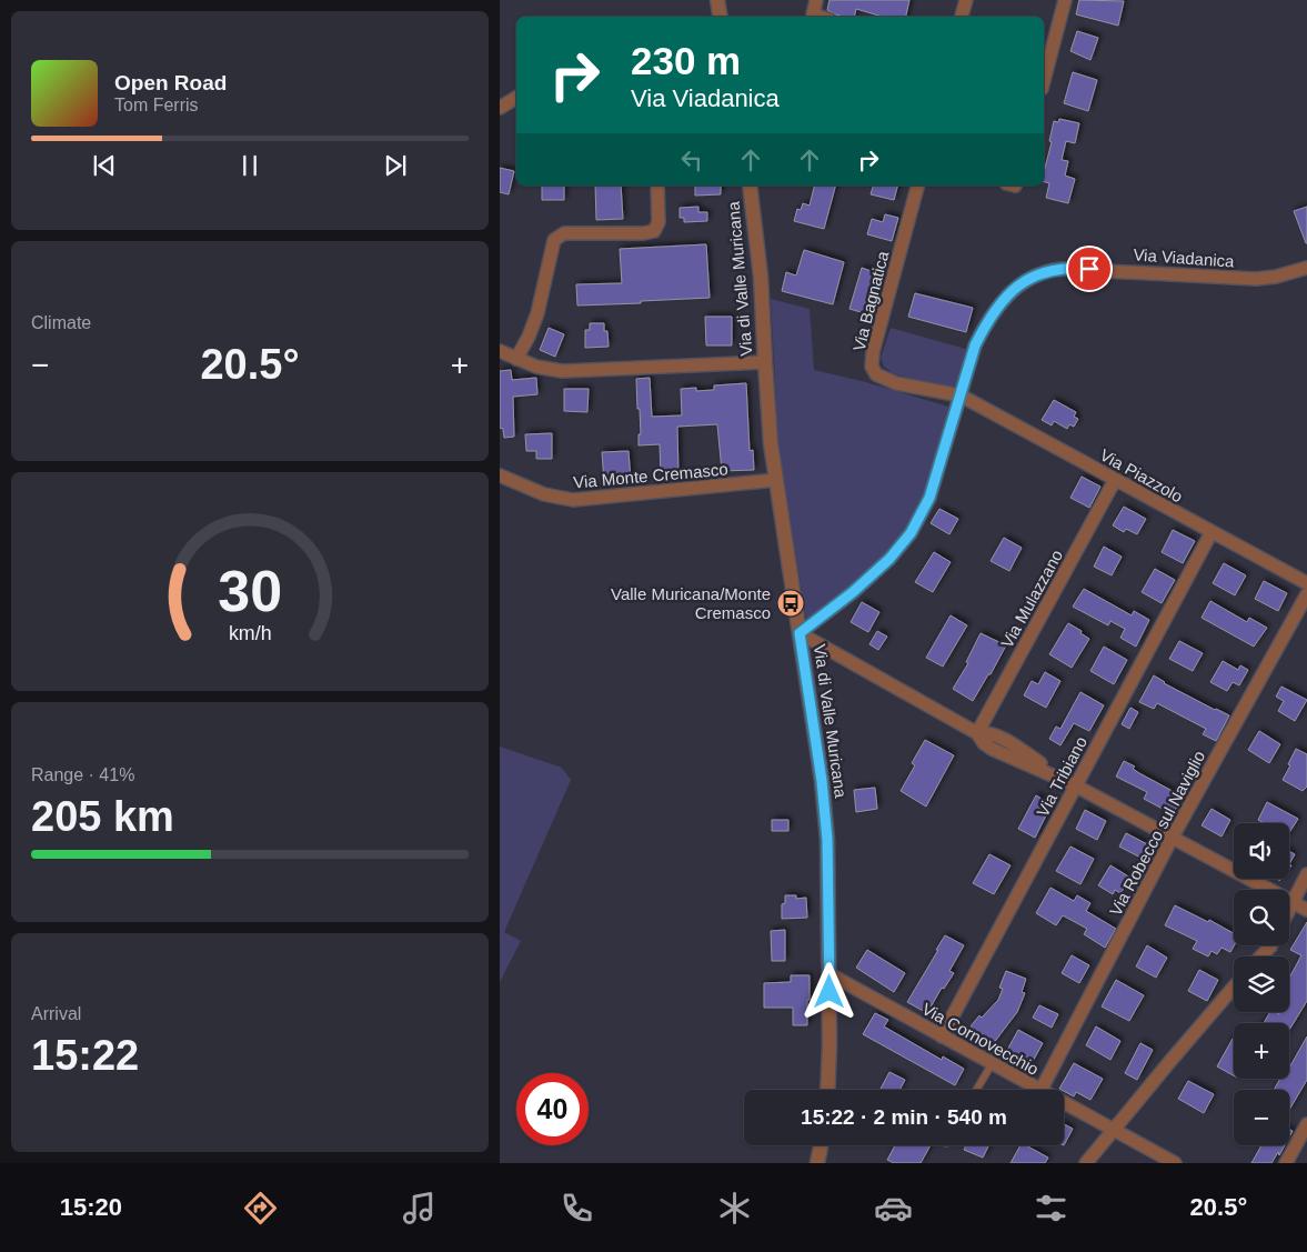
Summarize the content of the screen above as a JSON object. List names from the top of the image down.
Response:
{
  "streets": {
    "street": [
      "Via Viadanica",
      "Via di Valle Muricana",
      "Via Bagnatica",
      "Via Monte Cremasco",
      "Via Piazzolo",
      "Via Mulazzano",
      "Via Tribiano",
      "Via Robecco sul Naviglio",
      "Via Cornovecchio"
    ]
  },
  "crossings": [
    ["Via Viadanica", "Via di Valle Muricana"],
    ["Via Viadanica", "Via Bagnatica"],
    ["Via Viadanica", "Via Piazzolo"],
    ["Via di Valle Muricana", "Via Monte Cremasco"],
    ["Via di Valle Muricana", "Via Cornovecchio"],
    ["Via Bagnatica", "Via Piazzolo"],
    ["Via Piazzolo", "Via Mulazzano"],
    ["Via Piazzolo", "Via Tribiano"],
    ["Via Tribiano", "Via Cornovecchio"]
  ],
  "places": {
    "bus stop": ["Valle Muricana/Monte Cremasco"]
  },
  "page": {
    "turn": ["230 m", "Via Viadanica"],
    "song": ["Open Road", "Tom Ferris"],
    "tile": [
      "Climate",
      ["Range · 41%", "205 km"],
      ["Arrival", "15:22"]
    ],
    "heat": ["−", "20.5°", "+"],
    "map_buttons": ["+", "−"],
    "limit": "40",
    "trip": "15:22 · 2 min · 540 m",
    "tabs": ["15:20", "20.5°"],
    "gauge": ["30", "km/h"]
  }
}
